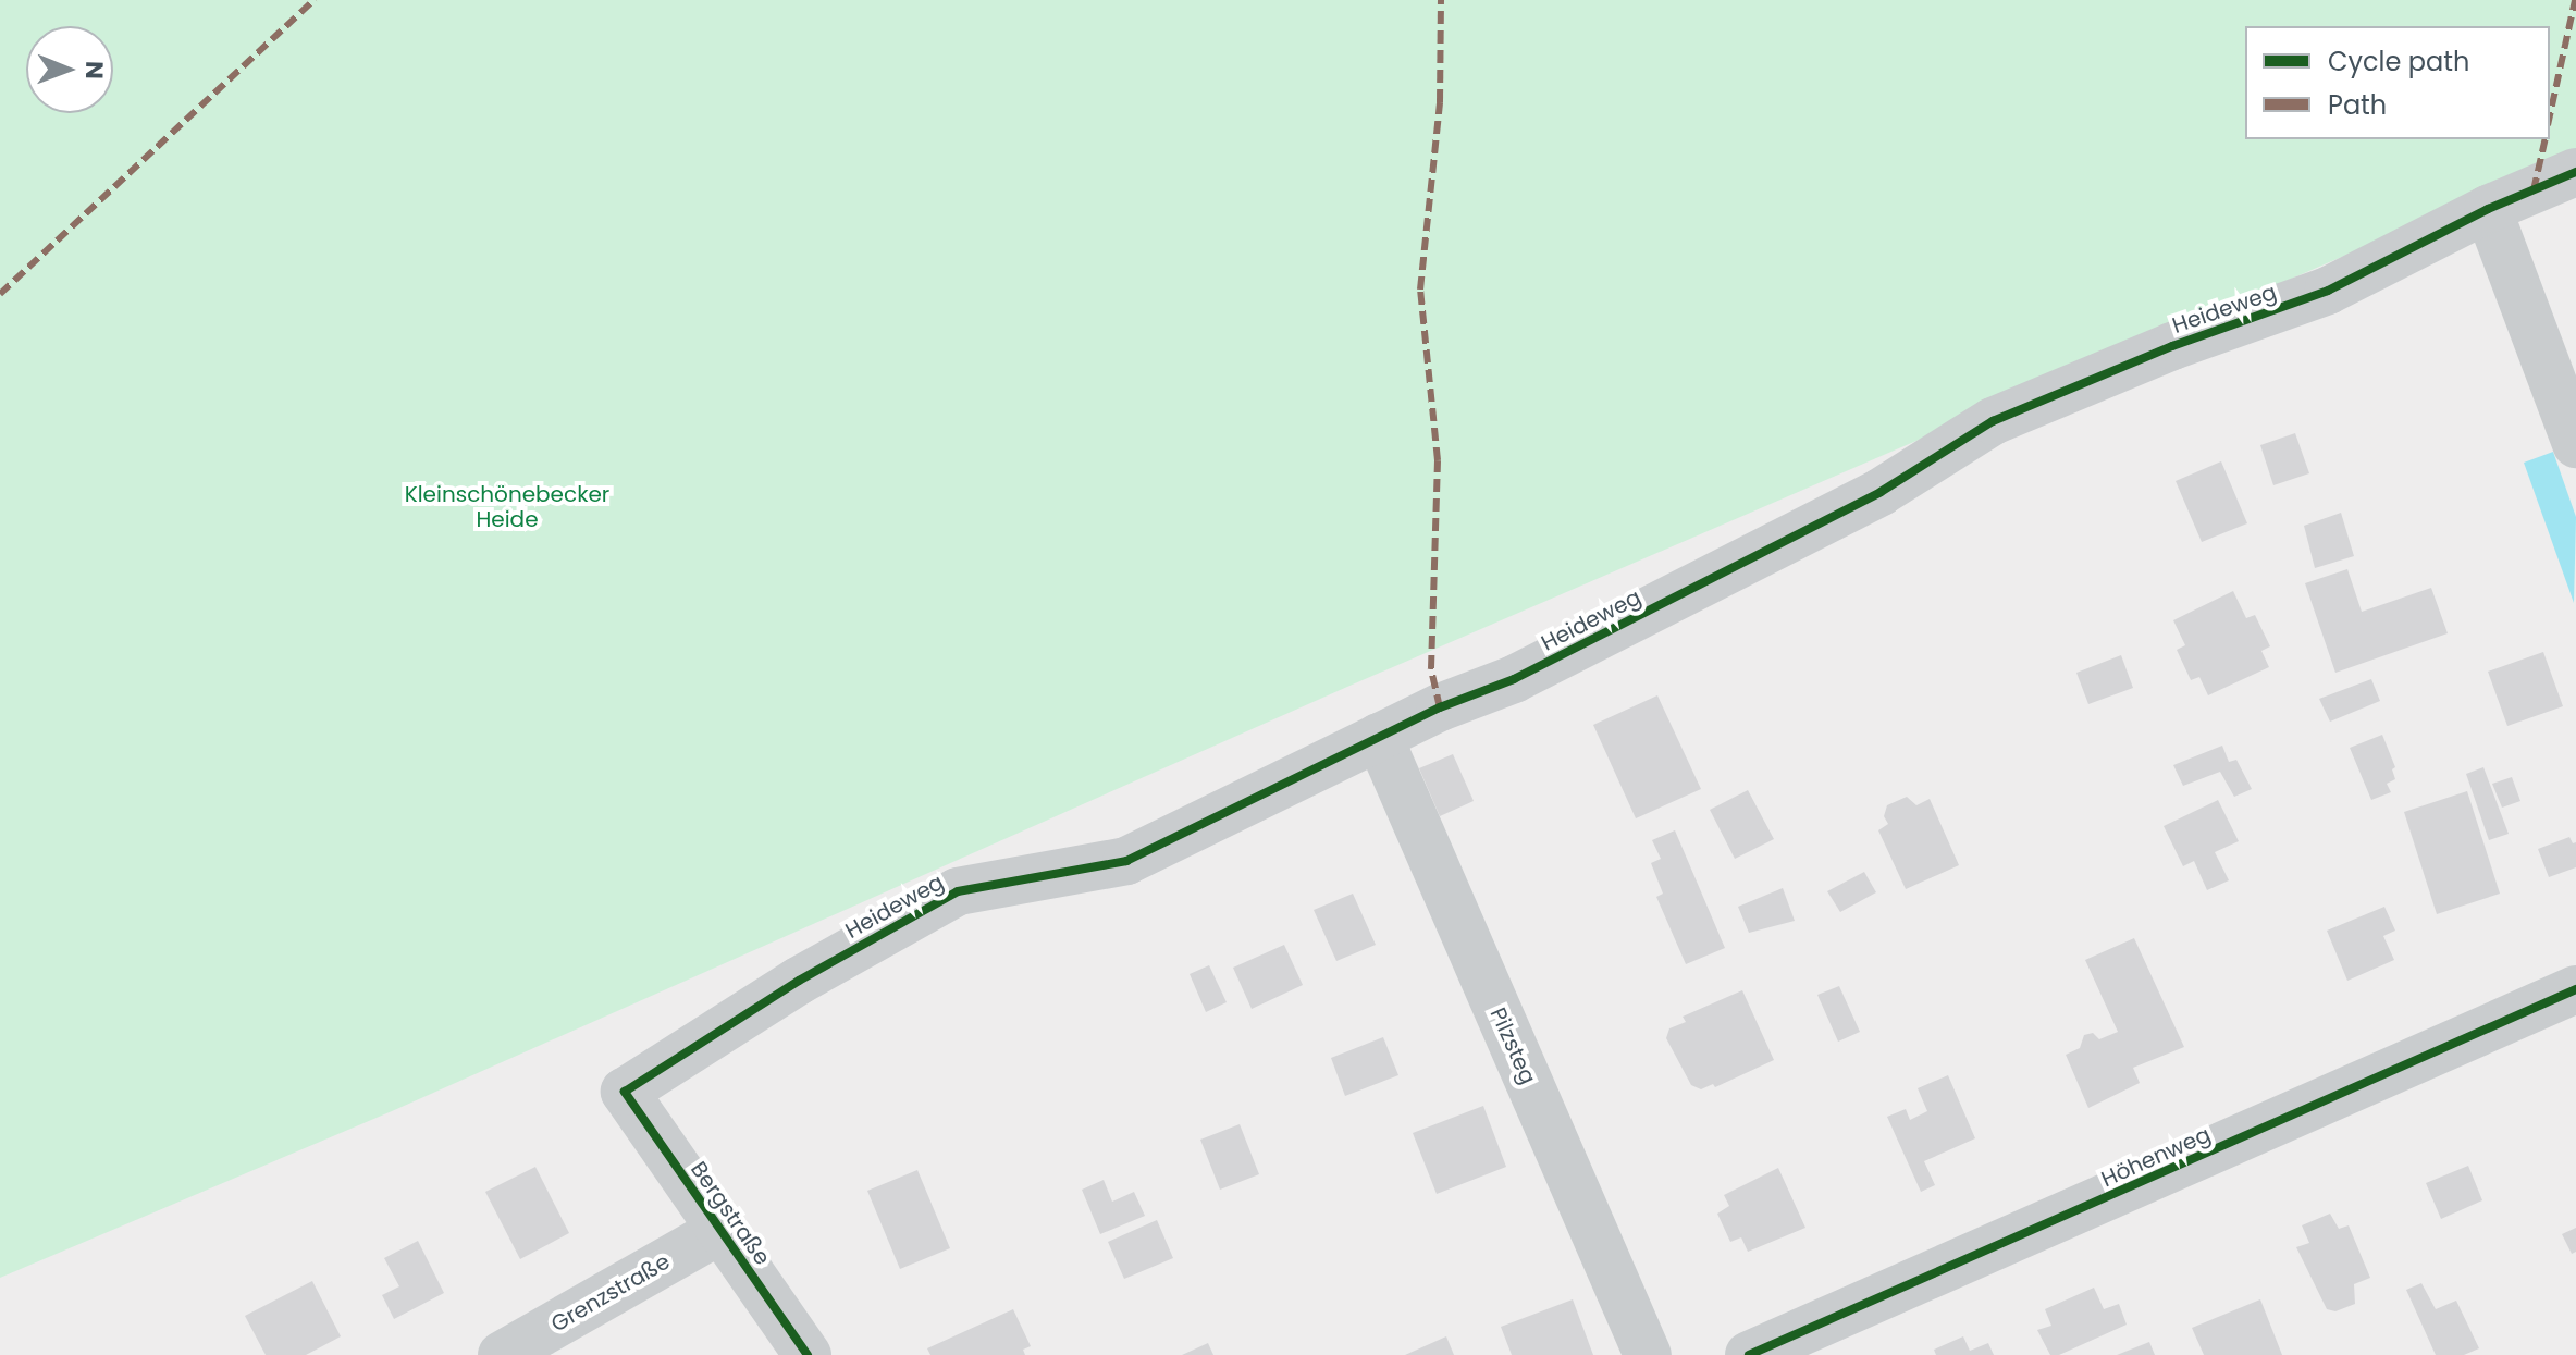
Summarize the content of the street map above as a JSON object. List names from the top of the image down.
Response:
{
  "streets": {
    "street": [
      "Heideweg",
      "Pilzsteg",
      "Höhenweg",
      "Bergstraße",
      "Grenzstraße"
    ]
  },
  "crossings": [
    ["Heideweg", "Pilzsteg"],
    ["Heideweg", "Bergstraße"],
    ["Bergstraße", "Grenzstraße"]
  ],
  "parks": ["Kleinschönebecker Heide"],
  "legend": ["Cycle path", "Path"],
  "north": "right"
}
